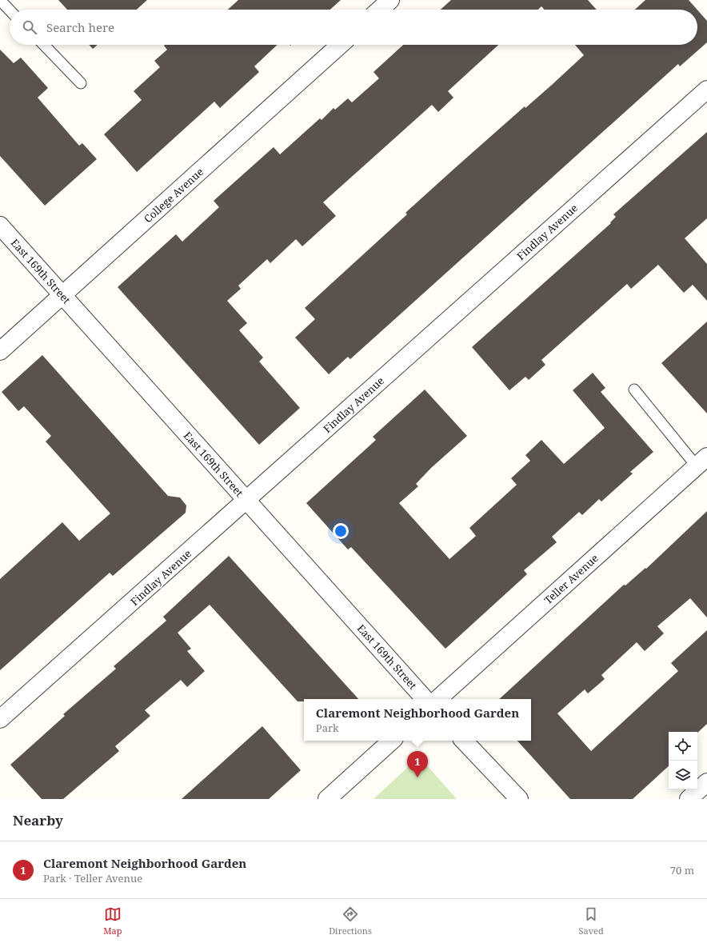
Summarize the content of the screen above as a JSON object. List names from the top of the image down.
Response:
{
  "streets": {
    "street": [
      "College Avenue",
      "Findlay Avenue",
      "East 169th Street",
      "Teller Avenue"
    ]
  },
  "crossings": [
    ["College Avenue", "East 169th Street"],
    ["Findlay Avenue", "East 169th Street"]
  ],
  "page": {
    "search": "Search here",
    "popup": ["Claremont Neighborhood Garden", "Park"],
    "pins": "1",
    "heading": "Nearby",
    "list": [
      {
        "mark": "1",
        "name": "Claremont Neighborhood Garden",
        "note": "Park · Teller Avenue",
        "value": "70 m"
      }
    ],
    "nav": ["Map", "Directions", "Saved"]
  }
}
